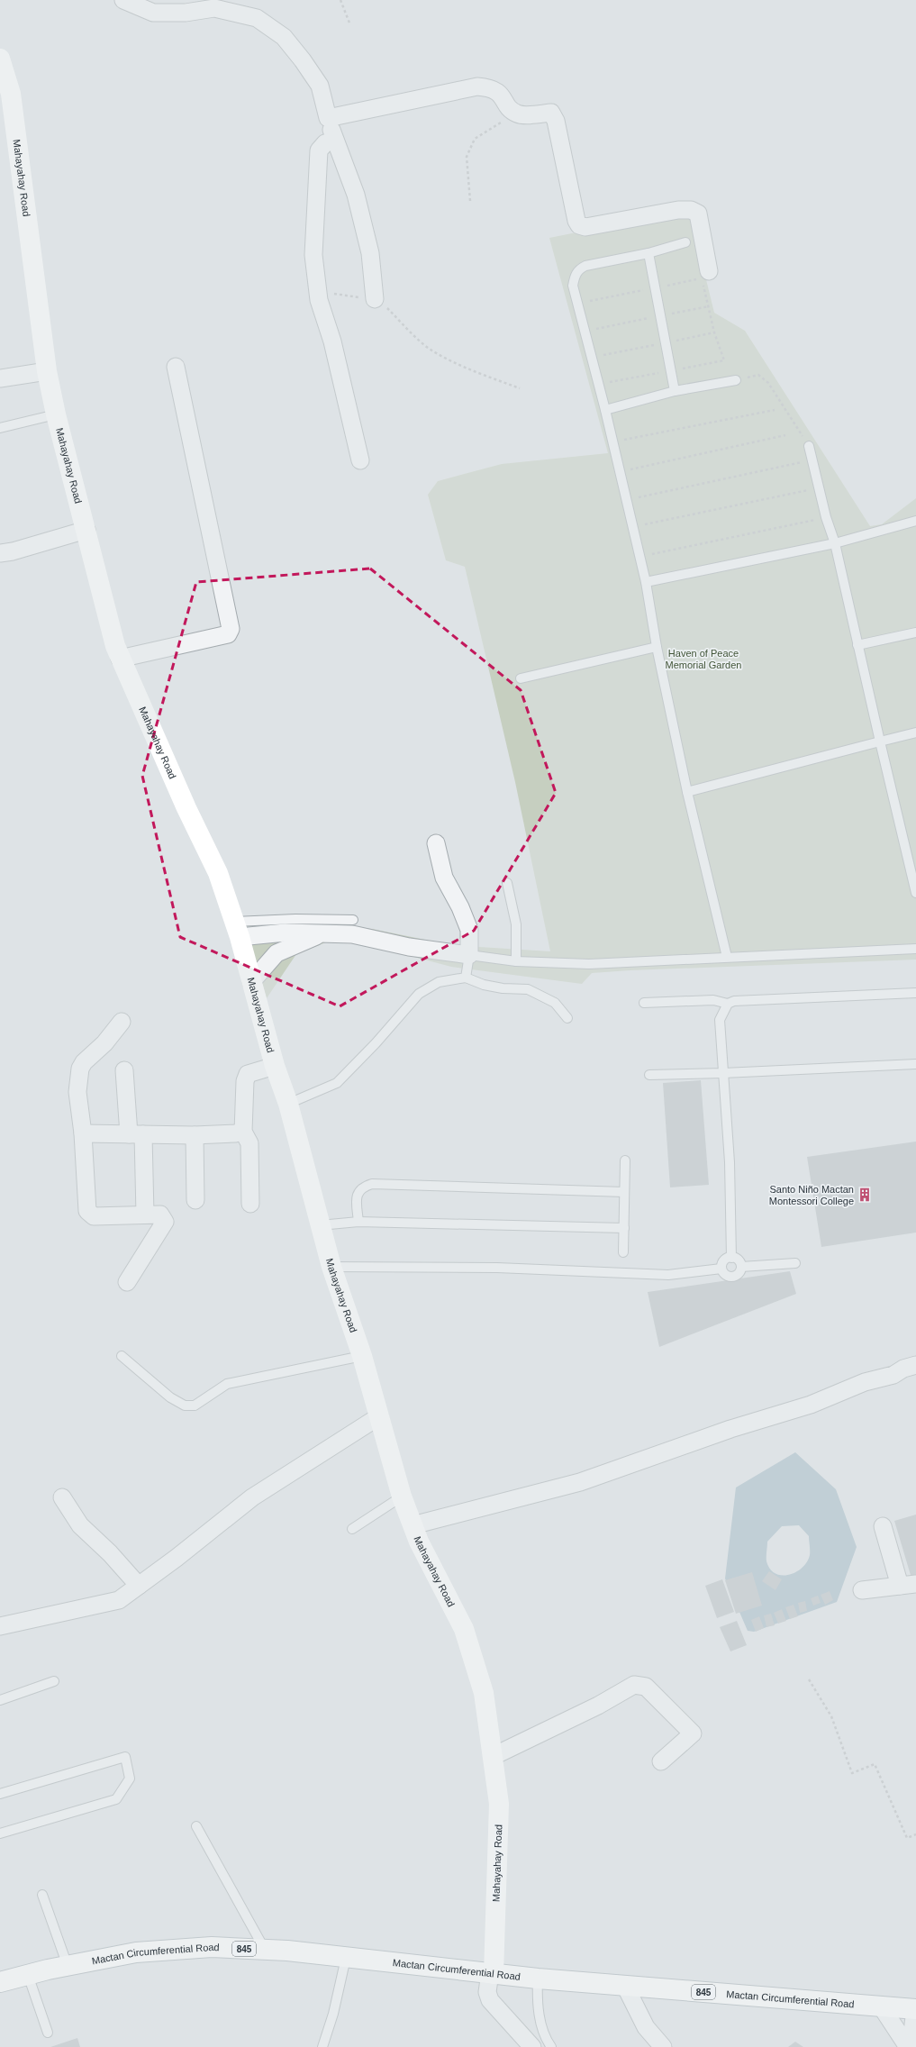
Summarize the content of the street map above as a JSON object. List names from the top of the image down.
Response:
{
  "streets": {
    "street": ["Mahayahay Road", "845", "Mactan Circumferential Road"]
  },
  "crossings": [
    ["Mahayahay Road", "Mactan Circumferential Road"]
  ],
  "parks": ["Haven of Peace Memorial Garden"],
  "places": {
    "building": ["Santo Niño Mactan Montessori College"]
  }
}
